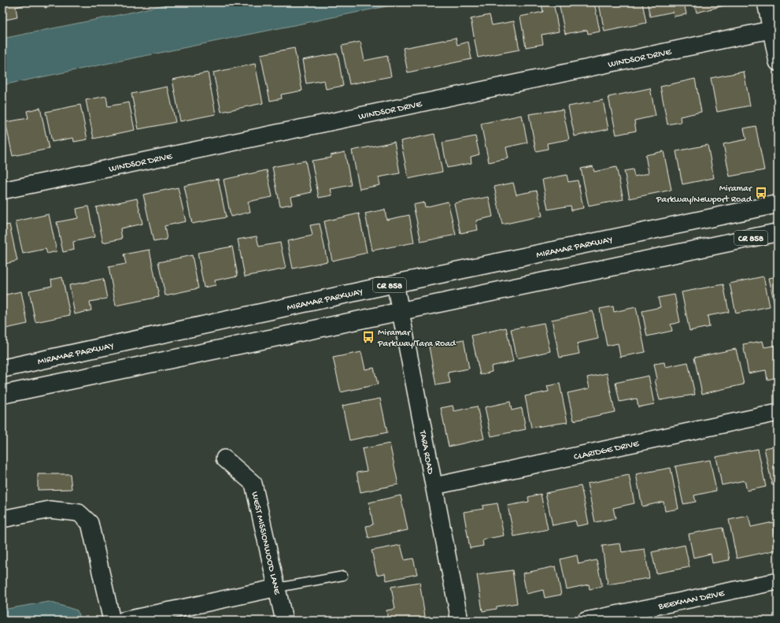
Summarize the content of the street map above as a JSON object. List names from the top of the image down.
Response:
{
  "streets": {
    "main road": ["CR 858", "MIRAMAR PARKWAY"],
    "street": [
      "WINDSOR DRIVE",
      "CLARIDGE DRIVE",
      "TARA ROAD",
      "WEST MISSIONWOOD LANE",
      "BEEKMAN DRIVE"
    ]
  },
  "crossings": [
    ["CR 858", "TARA ROAD"],
    ["MIRAMAR PARKWAY", "TARA ROAD"],
    ["CLARIDGE DRIVE", "TARA ROAD"]
  ],
  "places": {
    "bus stop": ["Miramar Parkway/Newport Road", "Miramar Parkway/Tara Road"]
  }
}
